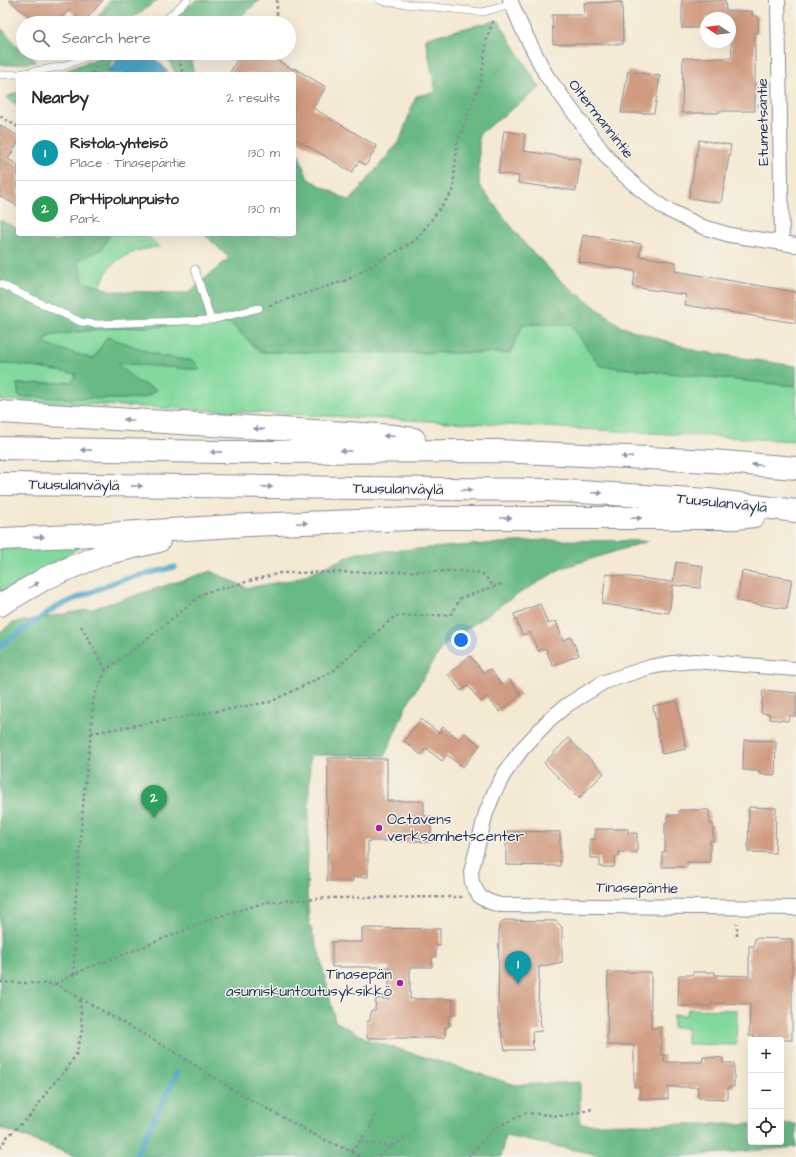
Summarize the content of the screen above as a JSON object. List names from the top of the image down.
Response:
{
  "streets": {
    "highway": ["Tuusulanväylä"],
    "street": ["Oltermannintie", "Etumetsäntie", "Tinasepäntie"]
  },
  "crossings": [
    ["Oltermannintie", "Etumetsäntie"]
  ],
  "places": ["Octavens verksamhetscenter", "Tinasepän asumiskuntoutusyksikkö"],
  "north": "left",
  "page": {
    "search": "Search here",
    "heading": ["Nearby", "2 results"],
    "list": [
      {
        "mark": "1",
        "name": "Ristola-yhteisö",
        "note": "Place · Tinasepäntie",
        "value": "130 m"
      },
      {
        "mark": "2",
        "name": "Pirttipolunpuisto",
        "note": "Park",
        "value": "130 m"
      }
    ],
    "pins": ["2", "1"],
    "map_buttons": ["+", "−"]
  }
}
